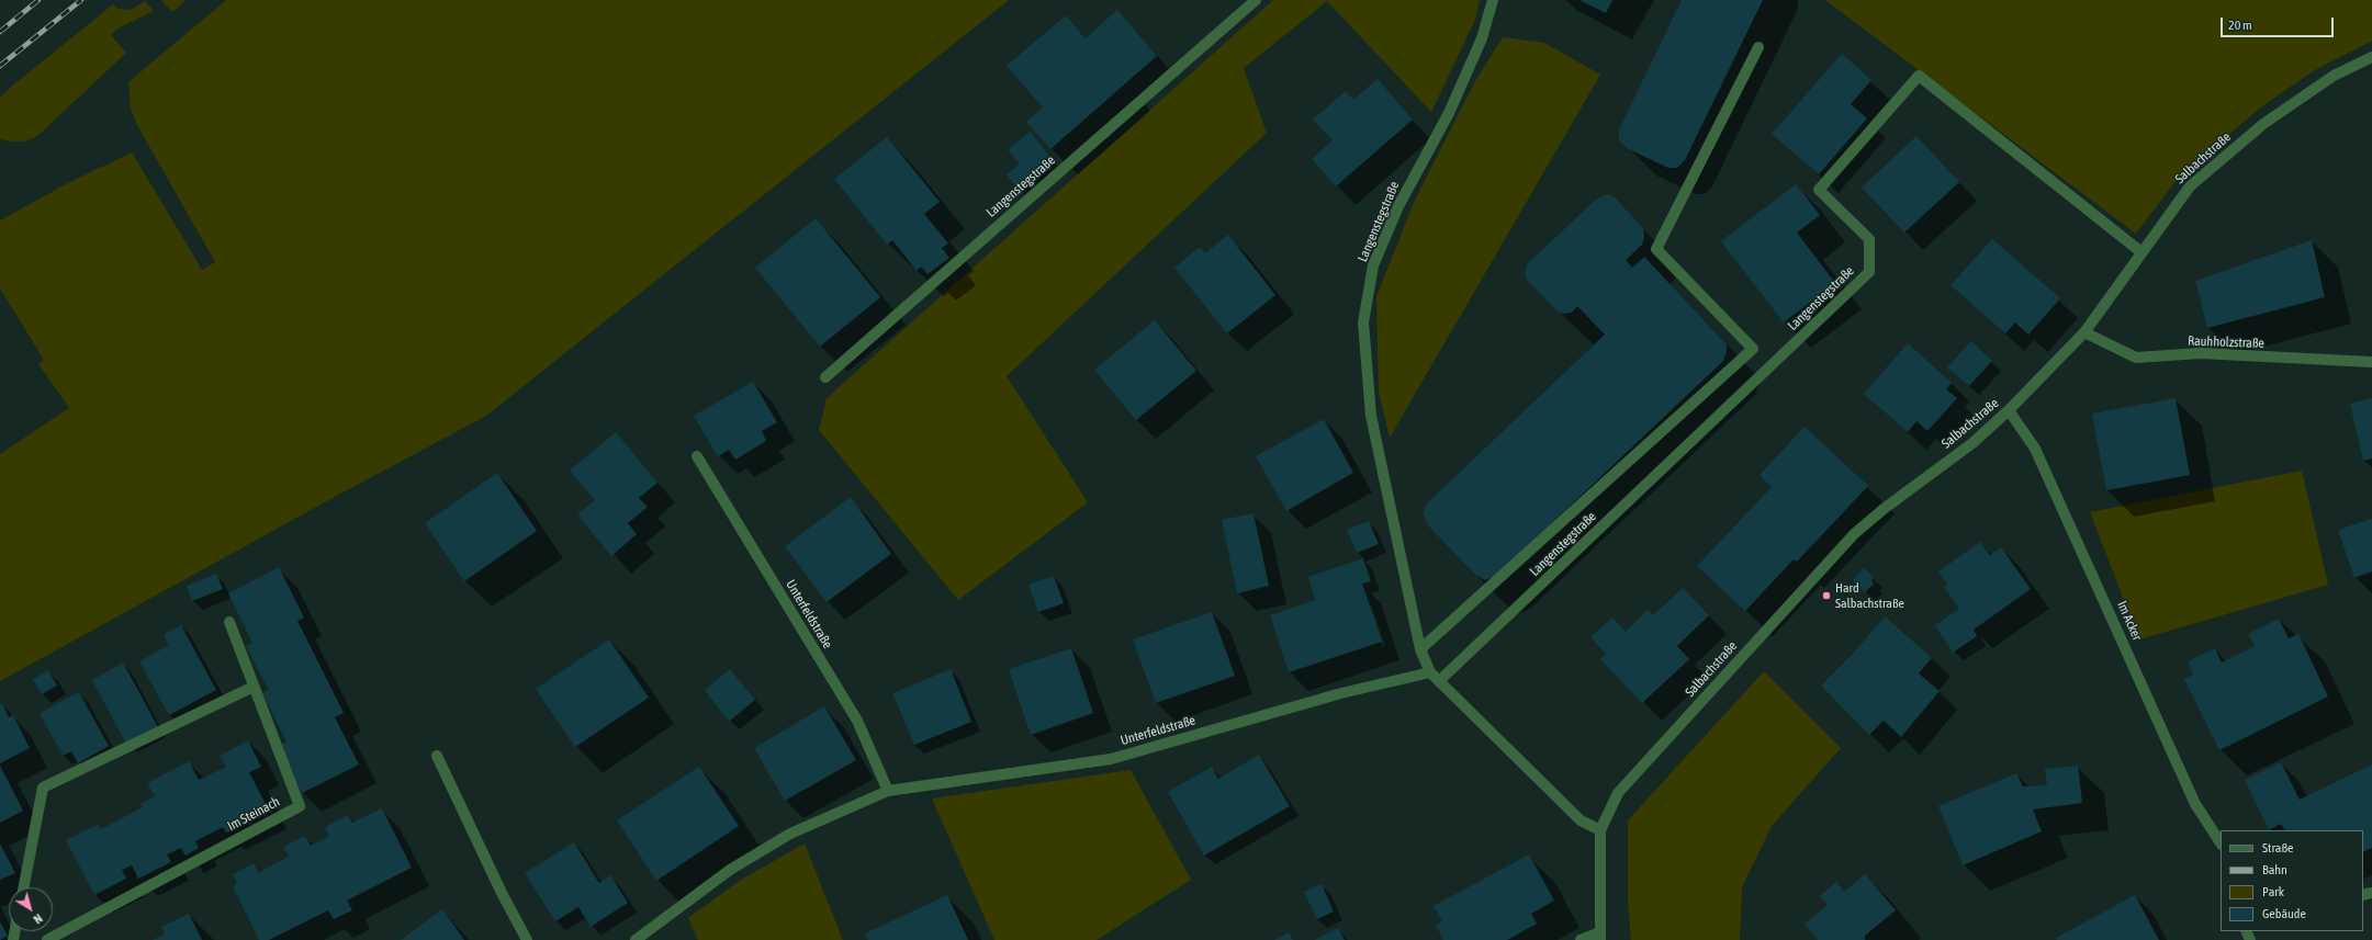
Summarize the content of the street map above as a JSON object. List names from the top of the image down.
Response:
{
  "streets": {
    "street": [
      "Salbachstraße",
      "Langenstegstraße",
      "Rauhholzstraße",
      "Unterfeldstraße",
      "Im Acker",
      "Im Steinach"
    ]
  },
  "crossings": [
    ["Salbachstraße", "Langenstegstraße"],
    ["Salbachstraße", "Rauhholzstraße"],
    ["Salbachstraße", "Im Acker"],
    ["Langenstegstraße", "Unterfeldstraße"]
  ],
  "places": ["Hard Salbachstraße"],
  "legend": [
    "Straße",
    "Bahn",
    "Park",
    "Gebäude"
  ],
  "scale_bar": "20 m",
  "north": "bottom right"
}
